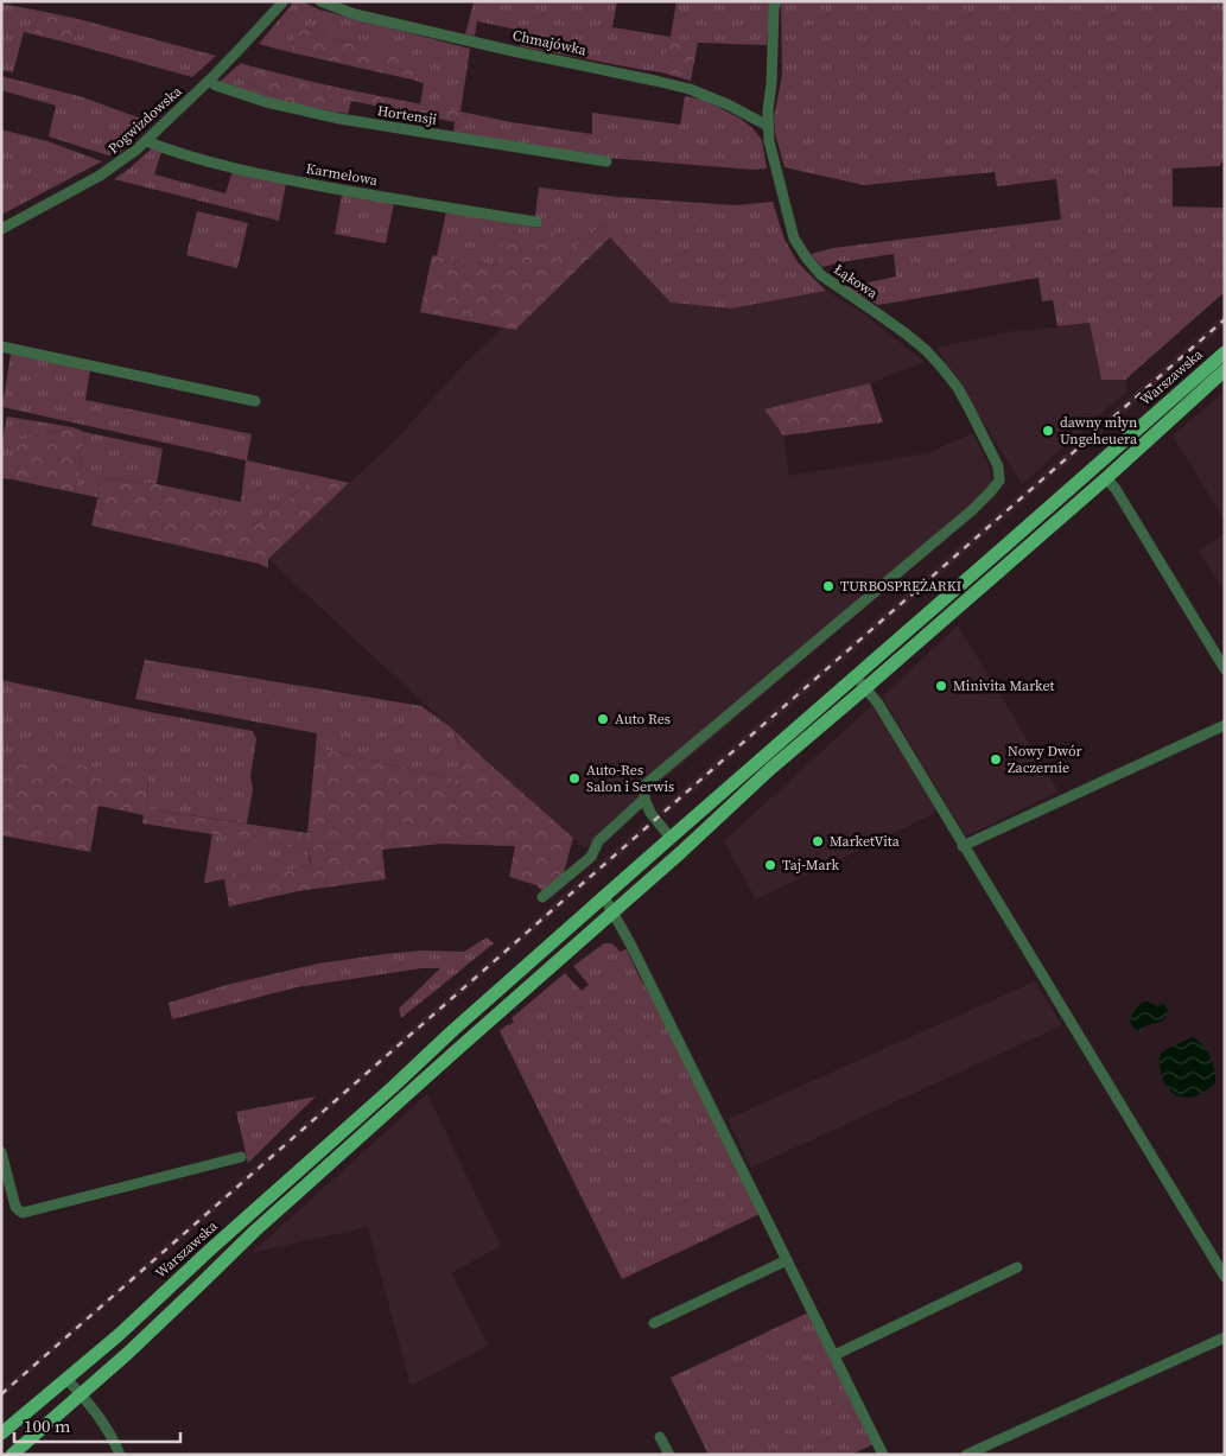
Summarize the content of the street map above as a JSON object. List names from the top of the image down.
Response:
{
  "streets": {
    "main road": ["Warszawska"],
    "street": [
      "Chmajówka",
      "Hortensji",
      "Pogwizdowska",
      "Karmelowa",
      "Łąkowa"
    ]
  },
  "crossings": [
    ["Chmajówka", "Łąkowa"],
    ["Hortensji", "Pogwizdowska"],
    ["Pogwizdowska", "Karmelowa"]
  ],
  "places": [
    "dawny młyn Ungeheuera",
    "TURBOSPRĘŻARKI",
    "Minivita Market",
    "Auto Res",
    "Nowy Dwór Zaczernie",
    "Auto-Res Salon i Serwis",
    "MarketVita",
    "Taj-Mark"
  ],
  "scale_bar": "100 m"
}
